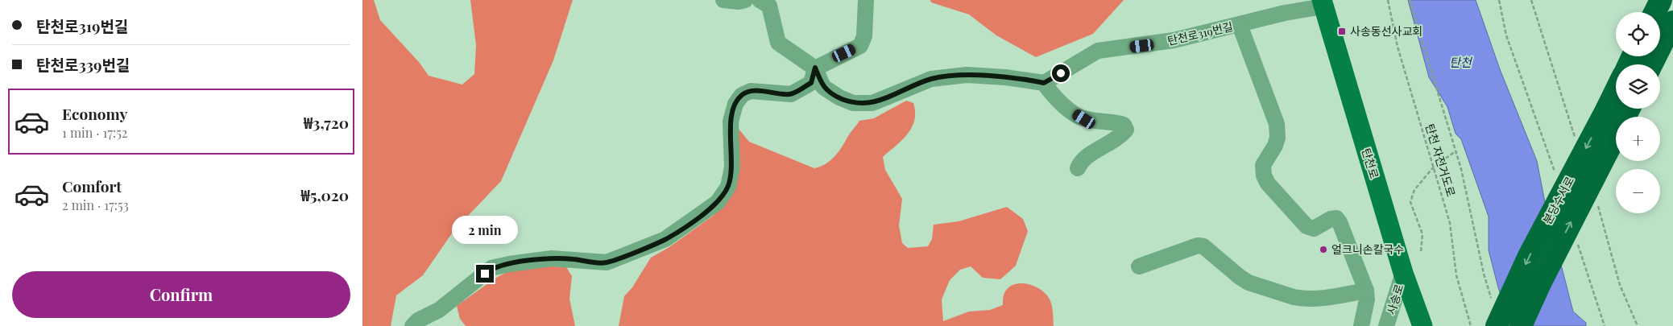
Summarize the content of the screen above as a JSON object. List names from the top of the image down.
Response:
{
  "streets": {
    "highway": ["분당수서로"],
    "main road": ["탄천로"],
    "street": ["탄천로319번길", "사송로"],
    "path": ["탄천 자전거도로"]
  },
  "crossings": [
    ["탄천로319번길", "탄천로"],
    ["탄천로", "사송로"]
  ],
  "water": ["탄천"],
  "places": {
    "transit": ["사송동선사교회"],
    "other": ["얼크니손칼국수"]
  },
  "page": {
    "banner": ["탄천로319번길", "탄천로339번길"],
    "map_buttons": ["+", "−"],
    "list": [
      {
        "name": "Economy",
        "note": "1 min · 17:52",
        "value": "₩3,720"
      },
      {
        "name": "Comfort",
        "note": "2 min · 17:53",
        "value": "₩5,020"
      }
    ],
    "bubble": "2 min",
    "buttons": "Confirm"
  }
}
